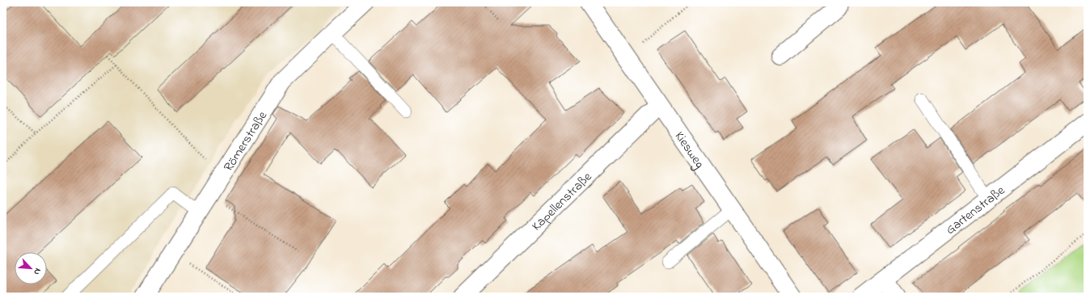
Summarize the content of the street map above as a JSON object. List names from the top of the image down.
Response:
{
  "streets": {
    "street": [
      "Römerstraße",
      "Kiesweg",
      "Kapellenstraße",
      "Gartenstraße"
    ]
  },
  "crossings": [
    ["Kiesweg", "Kapellenstraße"]
  ],
  "north": "bottom right"
}
